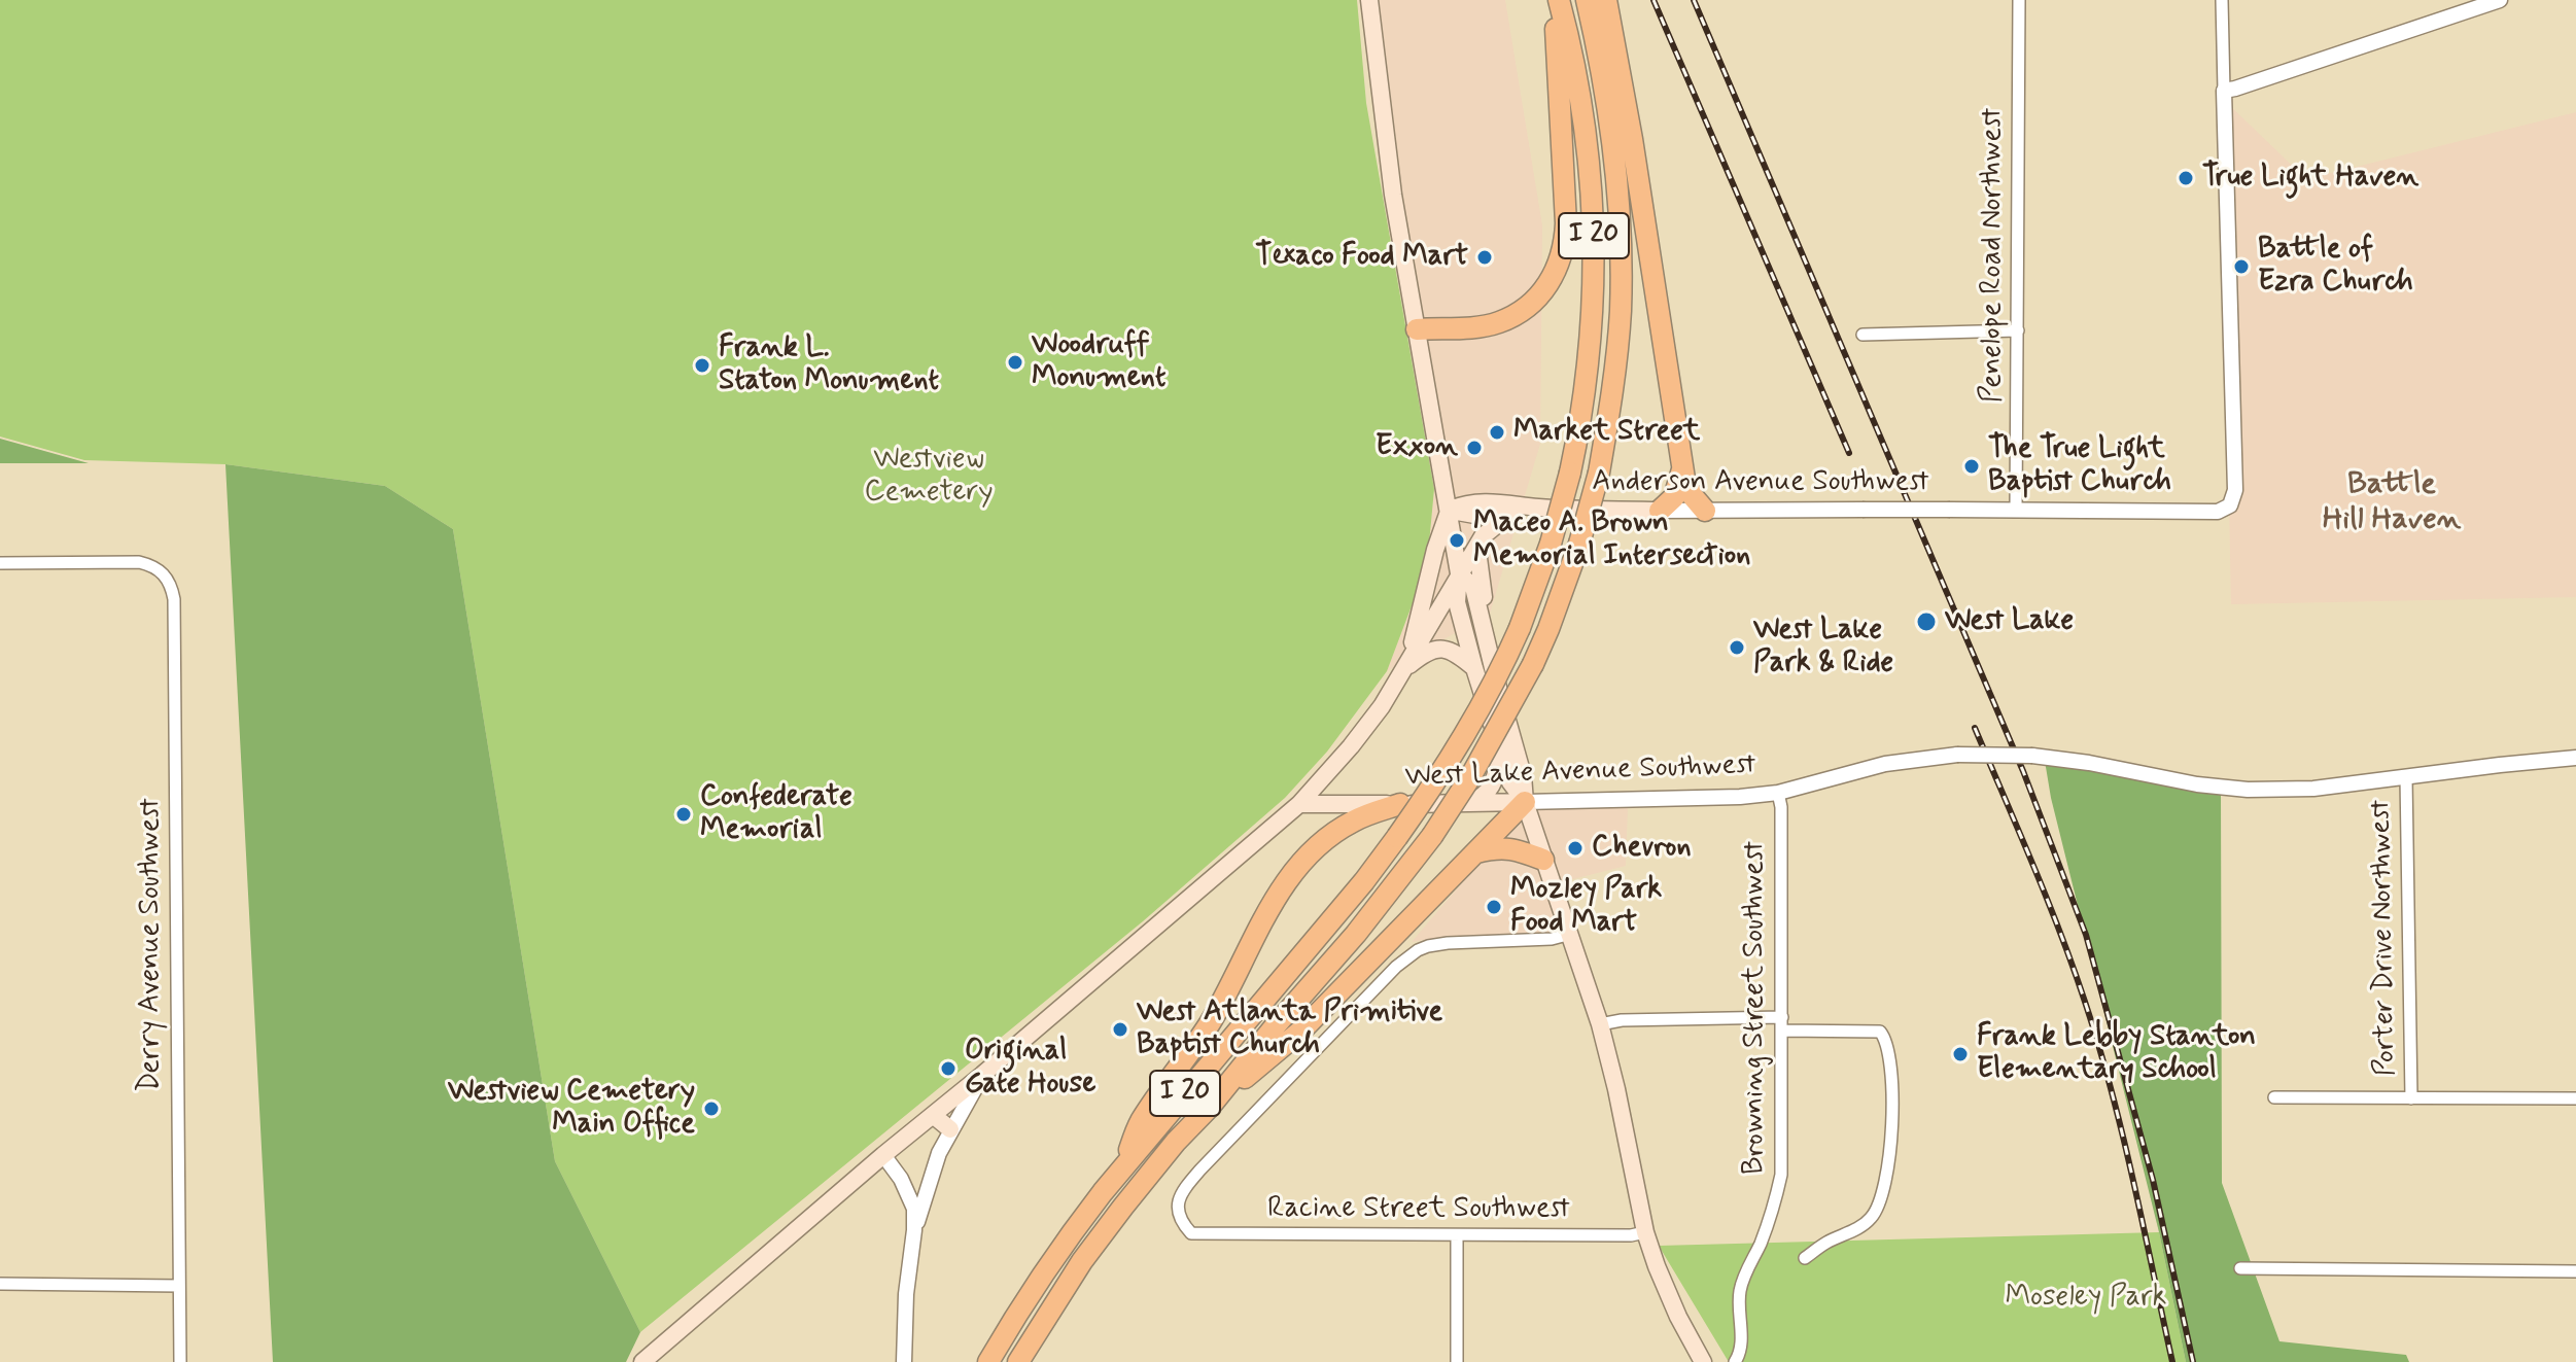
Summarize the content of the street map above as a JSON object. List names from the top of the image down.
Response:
{
  "streets": {
    "highway": ["I 20"],
    "main road": ["Anderson Avenue Southwest", "West Lake Avenue Southwest"],
    "street": [
      "Penelope Road Northwest",
      "Porter Drive Northwest",
      "Derry Avenue Southwest",
      "Browning Street Southwest",
      "Racine Street Southwest"
    ]
  },
  "crossings": [
    ["Penelope Road Northwest", "Anderson Avenue Southwest"],
    ["West Lake Avenue Southwest", "Porter Drive Northwest"],
    ["West Lake Avenue Southwest", "Browning Street Southwest"]
  ],
  "districts": ["Battle Hill Haven"],
  "parks": ["Westview Cemetery", "Moseley Park"],
  "places": [
    "True Light Haven",
    "Texaco Food Mart",
    "Battle of Ezra Church",
    "Woodruff Monument",
    "Frank L. Staton Monument",
    "Market Street",
    "Exxon",
    "The True Light Baptist Church",
    "Maceo A. Brown Memorial Intersection",
    "West Lake",
    "West Lake Park & Ride",
    "Confederate Memorial",
    "Chevron",
    "Mozley Park Food Mart",
    "West Atlanta Primitive Baptist Church",
    "Frank Lebby Stanton Elementary School",
    "Original Gate House",
    "Westview Cemetery Main Office"
  ]
}
